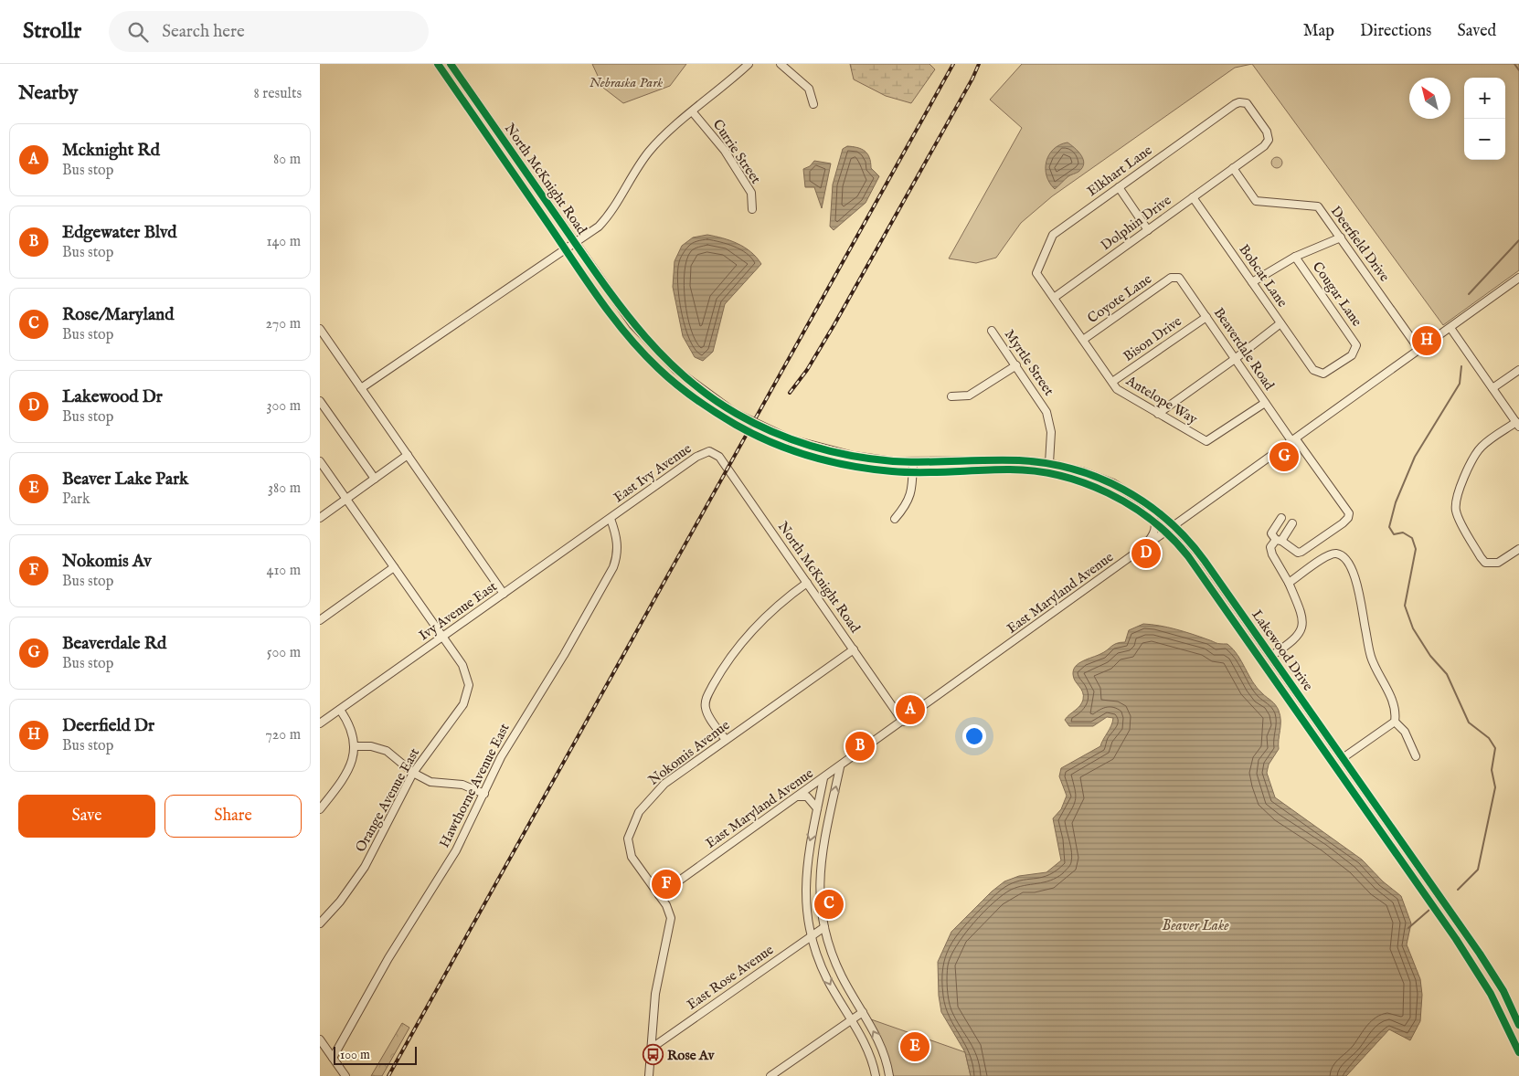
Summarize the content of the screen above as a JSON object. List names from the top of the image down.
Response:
{
  "streets": {
    "street": [
      "Currie Street",
      "Elkhart Lane",
      "North McKnight Road",
      "Dolphin Drive",
      "Deerfield Drive",
      "Bobcat Lane",
      "Cougar Lane",
      "Coyote Lane",
      "Bison Drive",
      "Beaverdale Road",
      "Myrtle Street",
      "Antelope Way",
      "East Ivy Avenue",
      "East Maryland Avenue",
      "Ivy Avenue East",
      "Lakewood Drive",
      "Nokomis Avenue",
      "Hawthorne Avenue East",
      "Orange Avenue East",
      "East Rose Avenue"
    ]
  },
  "crossings": [
    ["Elkhart Lane", "Dolphin Drive"],
    ["Elkhart Lane", "Deerfield Drive"],
    ["Elkhart Lane", "Antelope Way"],
    ["North McKnight Road", "East Ivy Avenue"],
    ["North McKnight Road", "East Maryland Avenue"],
    ["North McKnight Road", "Lakewood Drive"],
    ["North McKnight Road", "Nokomis Avenue"],
    ["Dolphin Drive", "Deerfield Drive"],
    ["Dolphin Drive", "Bobcat Lane"],
    ["Dolphin Drive", "Antelope Way"],
    ["Deerfield Drive", "East Maryland Avenue"],
    ["Bobcat Lane", "Cougar Lane"],
    ["Coyote Lane", "Beaverdale Road"],
    ["Coyote Lane", "Antelope Way"],
    ["Bison Drive", "Beaverdale Road"],
    ["Bison Drive", "Antelope Way"],
    ["Beaverdale Road", "Antelope Way"],
    ["Beaverdale Road", "East Maryland Avenue"],
    ["Myrtle Street", "Lakewood Drive"],
    ["East Ivy Avenue", "Ivy Avenue East"],
    ["East Ivy Avenue", "Hawthorne Avenue East"],
    ["East Maryland Avenue", "Lakewood Drive"],
    ["East Maryland Avenue", "Nokomis Avenue"],
    ["Ivy Avenue East", "Hawthorne Avenue East"],
    ["Ivy Avenue East", "Orange Avenue East"],
    ["Nokomis Avenue", "East Rose Avenue"]
  ],
  "water": ["Beaver Lake"],
  "parks": ["Nebraska Park"],
  "places": {
    "bus stop": ["Rose Av"]
  },
  "scale_bar": "100 m",
  "north": "top left",
  "page": {
    "header": "Strollr",
    "search": "Search here",
    "nav": ["Map", "Directions", "Saved"],
    "heading": ["Nearby", "8 results"],
    "map_buttons": ["+", "−"],
    "list": [
      {
        "mark": "A",
        "name": "Mcknight Rd",
        "note": "Bus stop",
        "value": "80 m"
      },
      {
        "mark": "B",
        "name": "Edgewater Blvd",
        "note": "Bus stop",
        "value": "140 m"
      },
      {
        "mark": "C",
        "name": "Rose/Maryland",
        "note": "Bus stop",
        "value": "270 m"
      },
      {
        "mark": "D",
        "name": "Lakewood Dr",
        "note": "Bus stop",
        "value": "300 m"
      },
      {
        "mark": "E",
        "name": "Beaver Lake Park",
        "note": "Park",
        "value": "380 m"
      },
      {
        "mark": "F",
        "name": "Nokomis Av",
        "note": "Bus stop",
        "value": "410 m"
      },
      {
        "mark": "G",
        "name": "Beaverdale Rd",
        "note": "Bus stop",
        "value": "500 m"
      },
      {
        "mark": "H",
        "name": "Deerfield Dr",
        "note": "Bus stop",
        "value": "720 m"
      }
    ],
    "pins": [
      "H",
      "G",
      "D",
      "A",
      "B",
      "F",
      "C",
      "E"
    ],
    "buttons": ["Save", "Share"],
    "scale": "100 m"
  }
}
